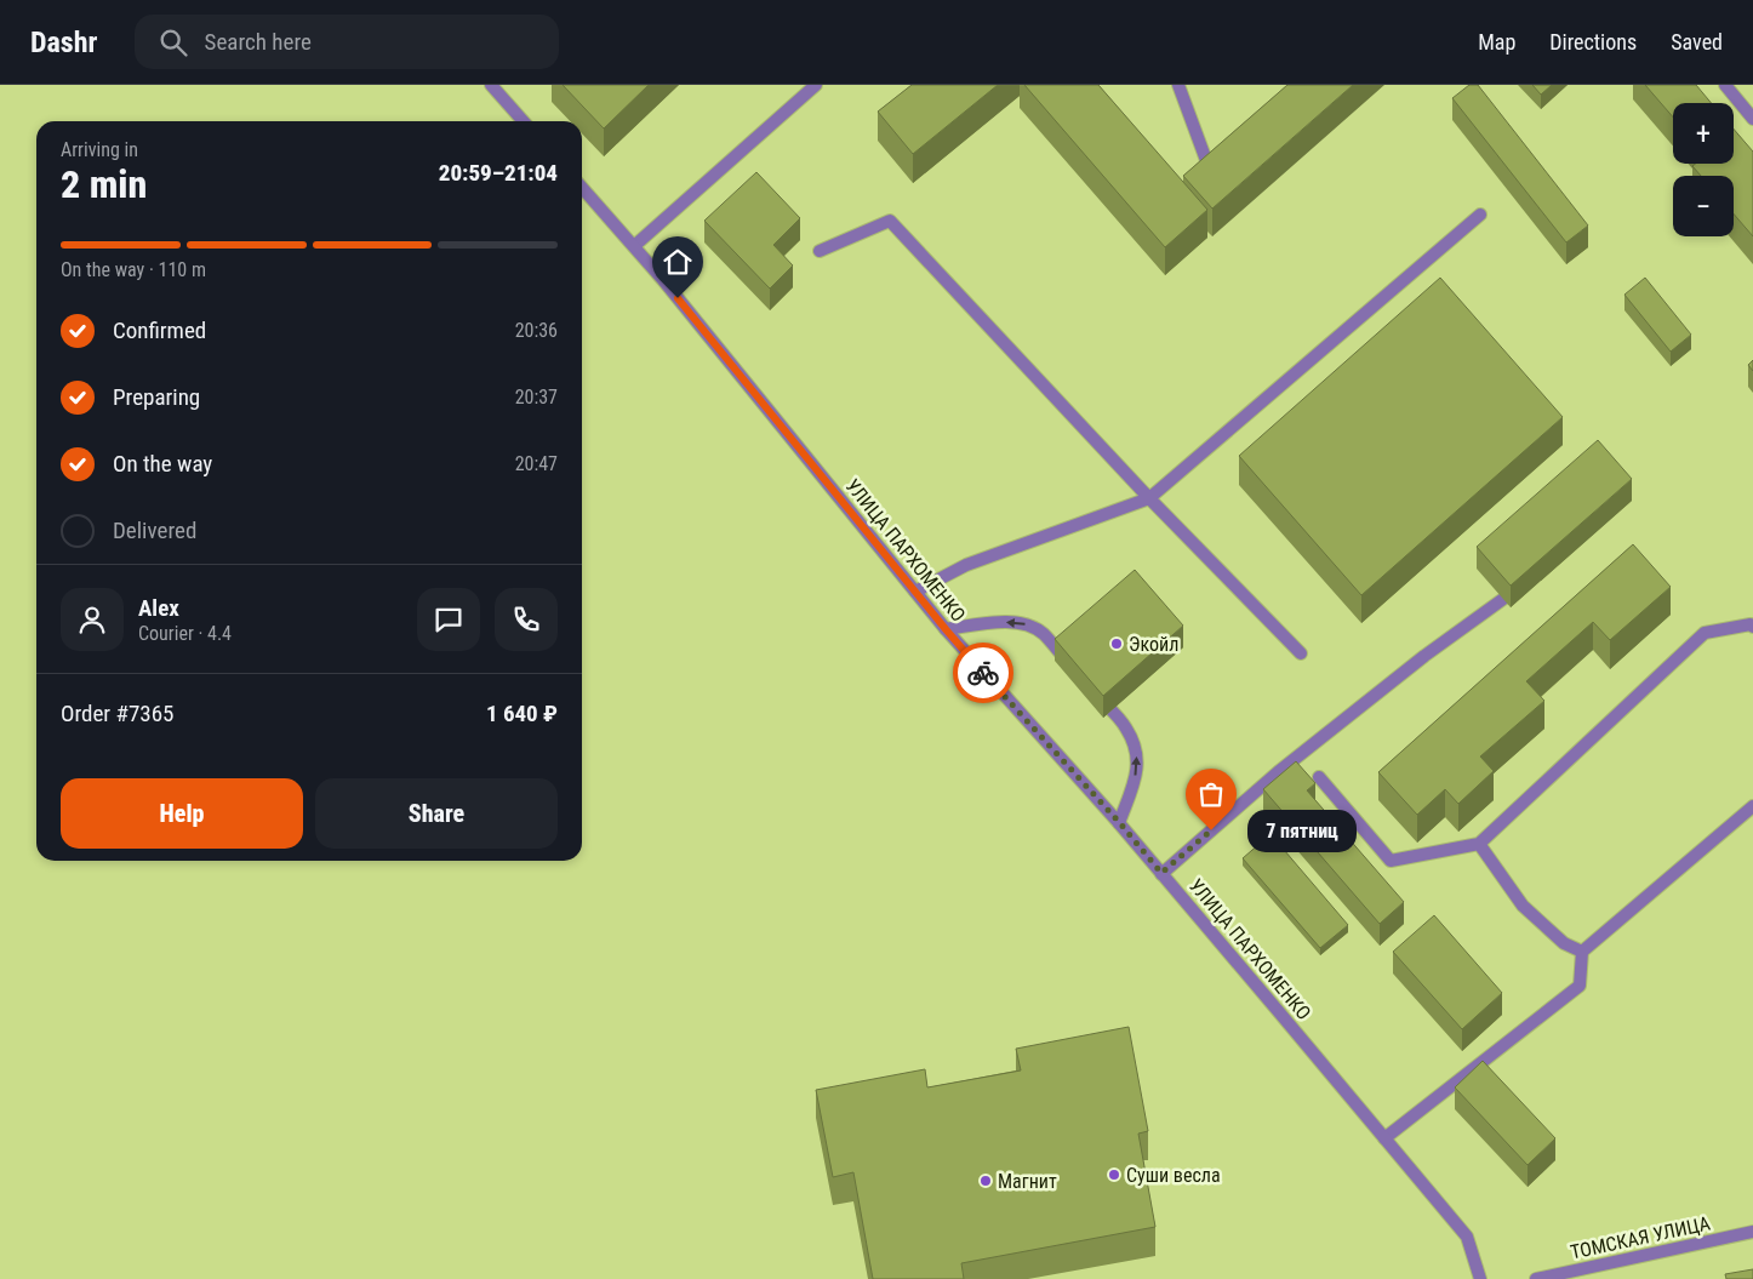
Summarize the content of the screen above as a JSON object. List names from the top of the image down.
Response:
{
  "streets": {
    "street": ["УЛИЦА ПАРХОМЕНКО", "ТОМСКАЯ УЛИЦА"]
  },
  "places": [
    "Экойл",
    "7 пятниц",
    "Суши весла",
    "Магнит"
  ],
  "page": {
    "header": "Dashr",
    "search": "Search here",
    "nav": ["Map", "Directions", "Saved"],
    "map_buttons": ["+", "−"],
    "heading": ["2 min", "Arriving in", "20:59–21:04"],
    "panel": [
      "Alex",
      "Courier · 4.4",
      "Order #7365",
      "1 640 ₽"
    ],
    "bar": "On the way · 110 m",
    "list": [
      ["Confirmed", "20:36"],
      ["Preparing", "20:37"],
      ["On the way", "20:47"],
      "Delivered"
    ],
    "buttons": ["Help", "Share"],
    "bubble": "7 пятниц"
  }
}
